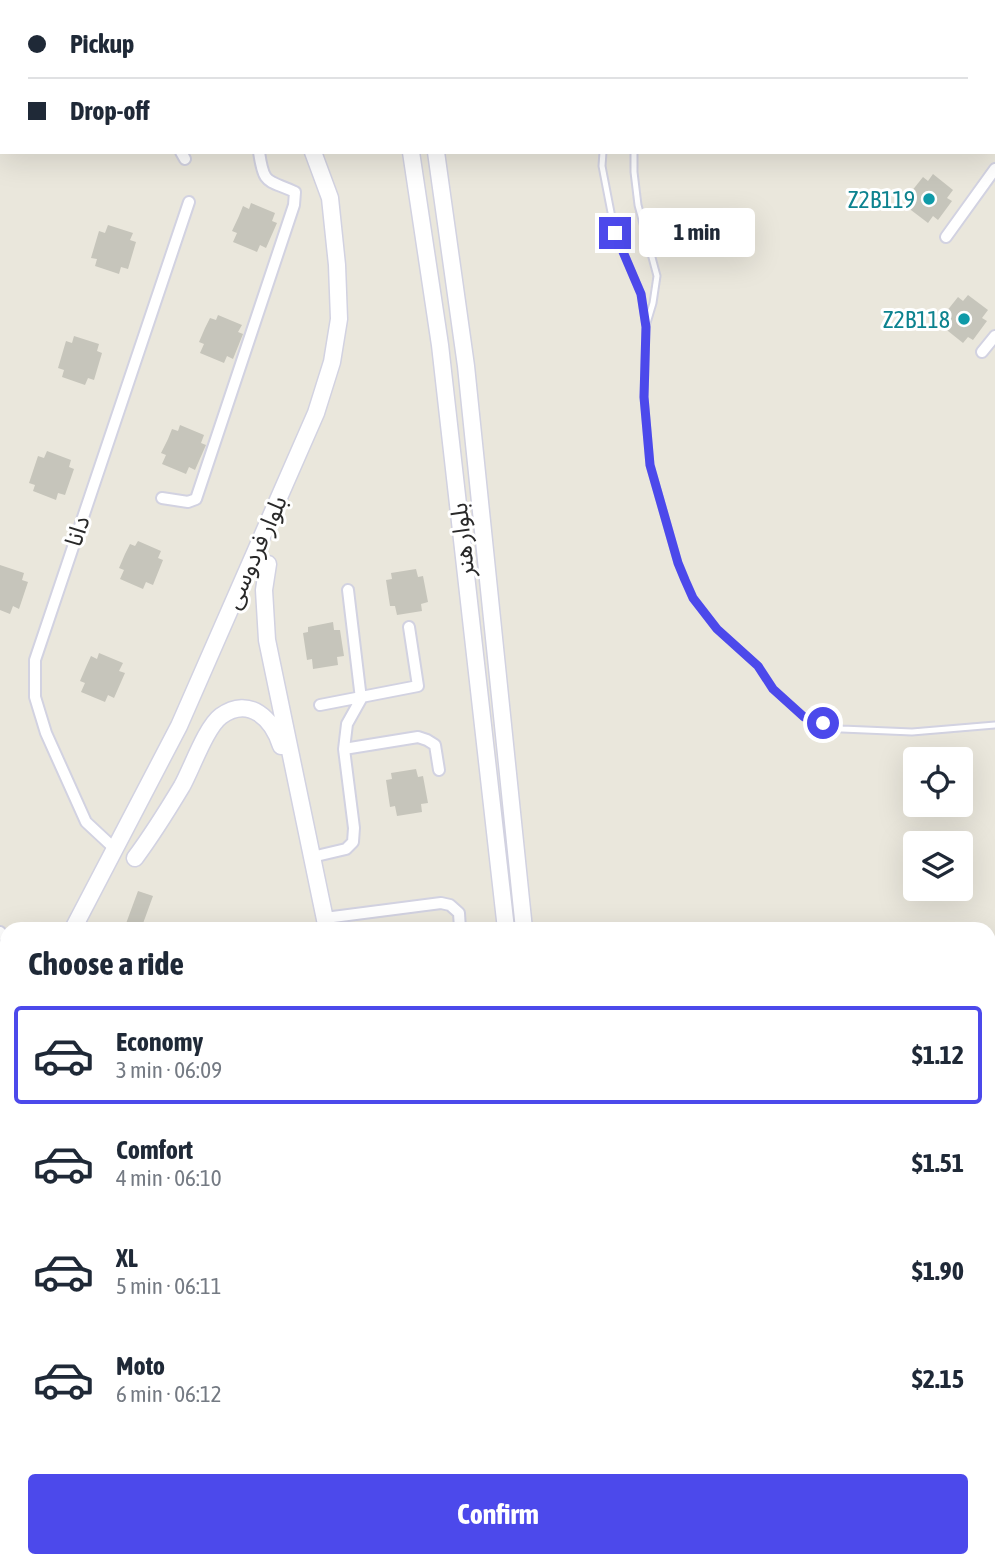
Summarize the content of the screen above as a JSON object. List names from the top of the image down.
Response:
{
  "streets": {
    "street": ["دانا", "بلوار هنر", "بلوار فردوسی"]
  },
  "crossings": [
    ["دانا", "بلوار فردوسی"]
  ],
  "places": ["Z2B119", "Z2B118"],
  "page": {
    "banner": ["Pickup", "Drop-off"],
    "bubble": "1 min",
    "heading": "Choose a ride",
    "list": [
      {
        "name": "Economy",
        "note": "3 min · 06:09",
        "value": "$1.12"
      },
      {
        "name": "Comfort",
        "note": "4 min · 06:10",
        "value": "$1.51"
      },
      {
        "name": "XL",
        "note": "5 min · 06:11",
        "value": "$1.90"
      },
      {
        "name": "Moto",
        "note": "6 min · 06:12",
        "value": "$2.15"
      }
    ],
    "buttons": "Confirm"
  }
}
